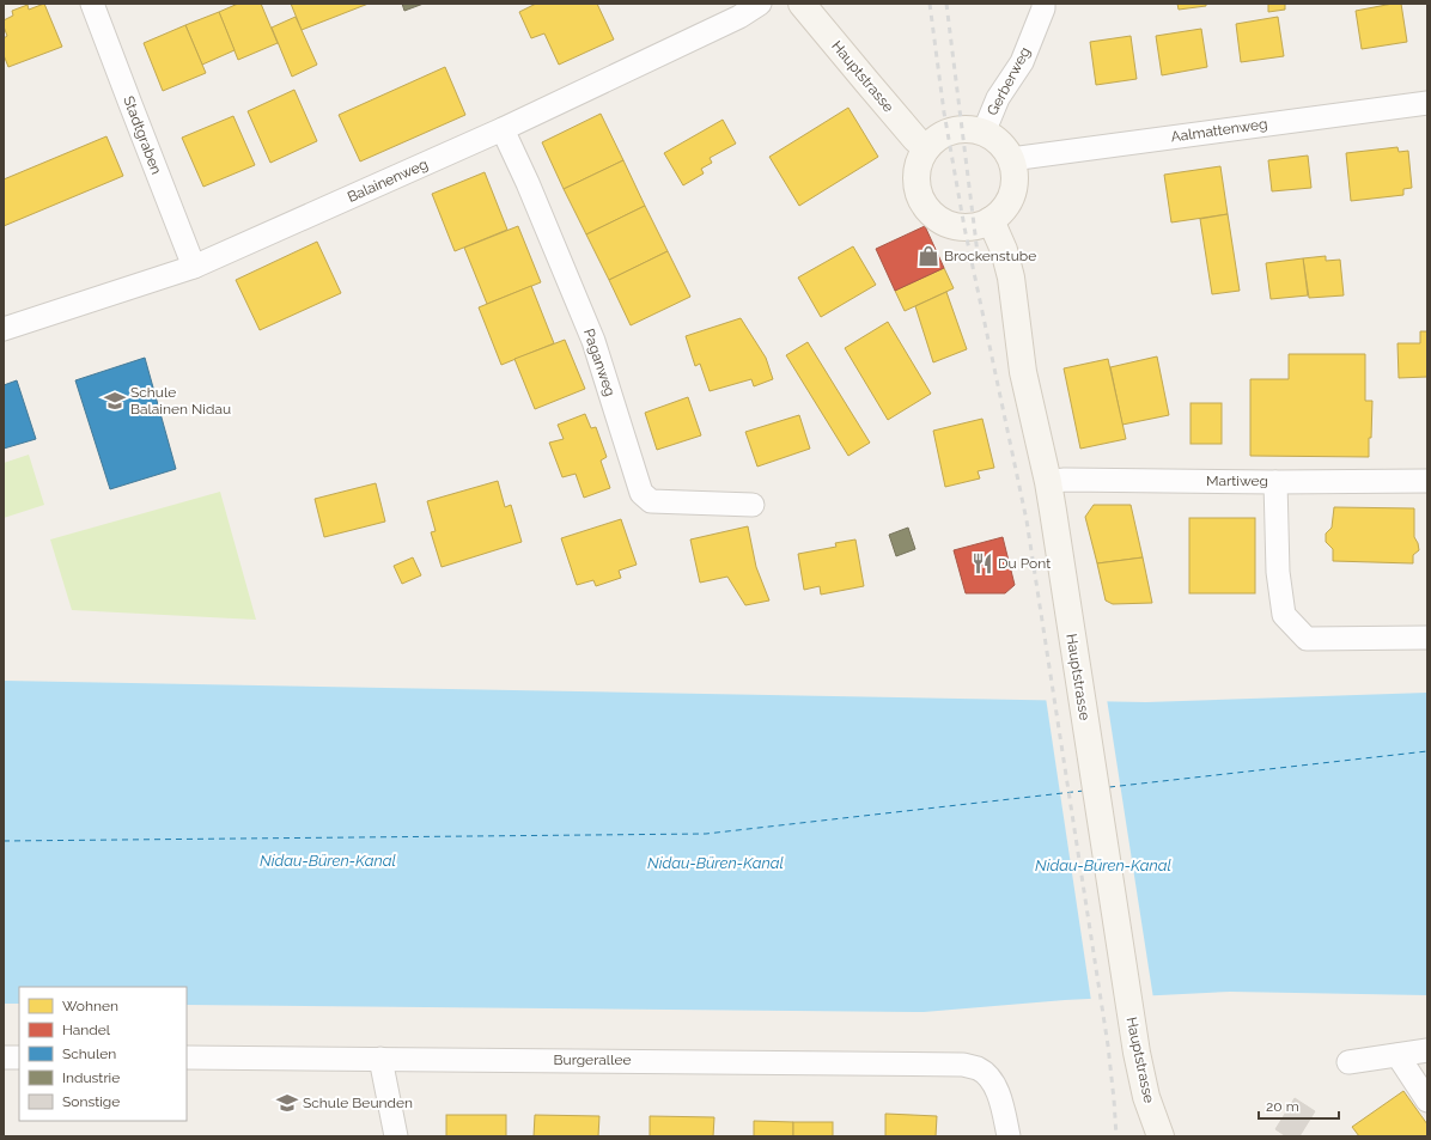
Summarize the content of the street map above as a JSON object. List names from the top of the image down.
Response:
{
  "streets": {
    "main road": ["Hauptstrasse"],
    "street": [
      "Gerberweg",
      "Aalmattenweg",
      "Stadtgraben",
      "Balainenweg",
      "Paganweg",
      "Martiweg",
      "Burgerallee"
    ]
  },
  "crossings": [
    ["Hauptstrasse", "Gerberweg"],
    ["Hauptstrasse", "Aalmattenweg"],
    ["Hauptstrasse", "Martiweg"],
    ["Gerberweg", "Aalmattenweg"],
    ["Stadtgraben", "Balainenweg"],
    ["Balainenweg", "Paganweg"]
  ],
  "water": ["Nidau-Büren-Kanal"],
  "places": {
    "shop": ["Brockenstube"],
    "school or university": ["Schule Balainen Nidau", "Schule Beunden"],
    "restaurant": ["Du Pont"]
  },
  "legend": [
    "Wohnen",
    "Handel",
    "Schulen",
    "Industrie",
    "Sonstige"
  ],
  "scale_bar": "20 m"
}
